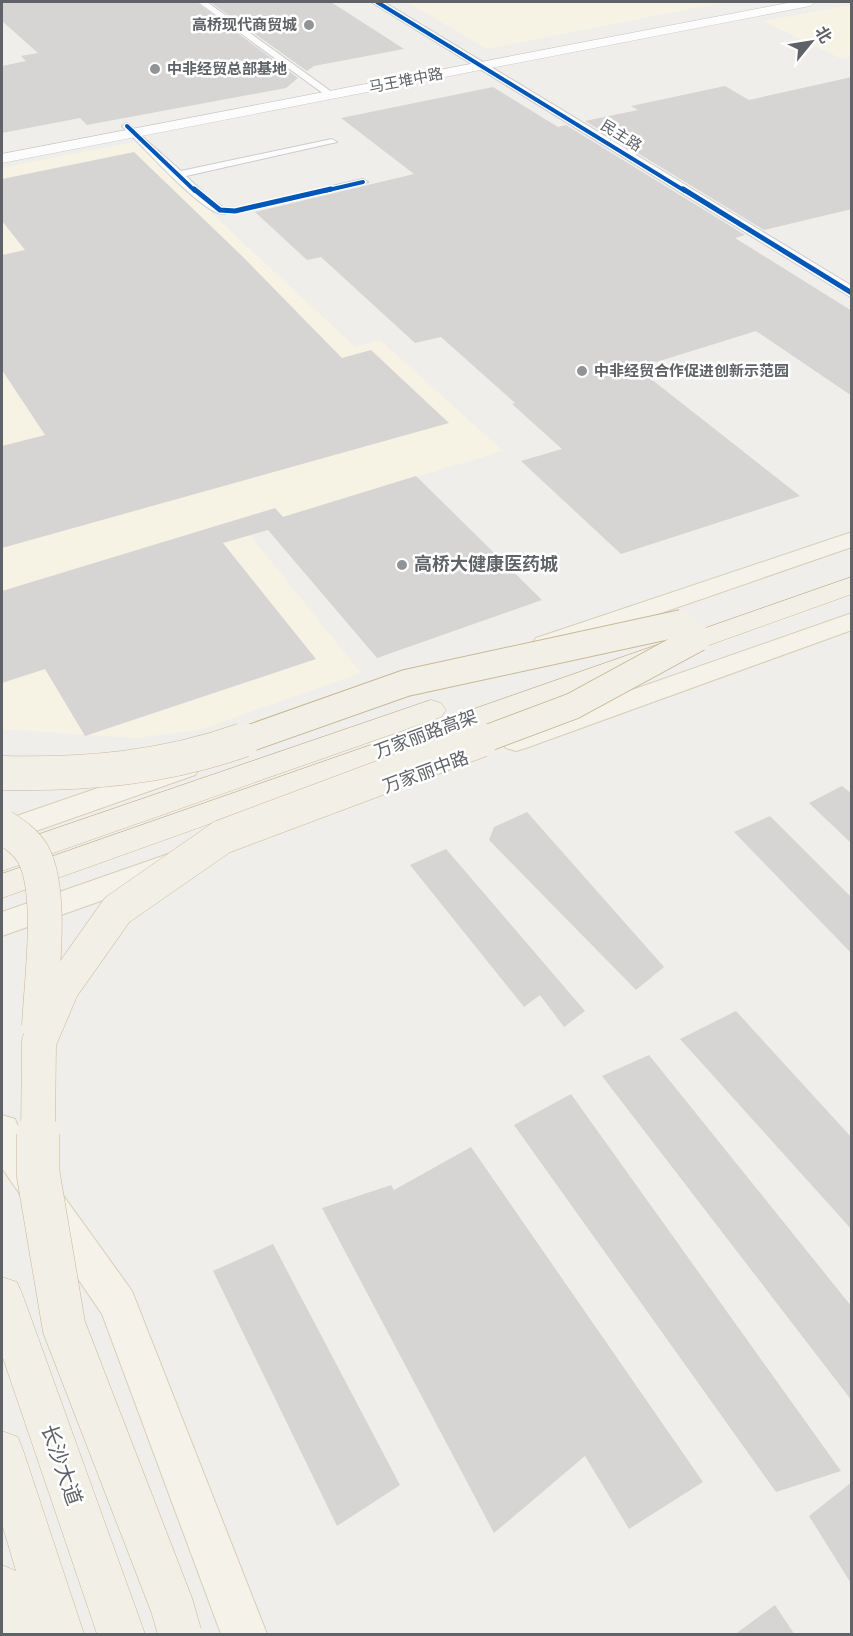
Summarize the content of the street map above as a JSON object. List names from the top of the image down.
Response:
{
  "streets": {
    "highway": ["万家丽路高架", "长沙大道"],
    "main road": ["马王堆中路", "万家丽中路"],
    "street": ["民主路"]
  },
  "crossings": [
    ["马王堆中路", "民主路"]
  ],
  "places": [
    "高桥现代商贸城",
    "中非经贸总部基地",
    "中非经贸合作促进创新示范园",
    "高桥大健康医药城"
  ],
  "north": "top right"
}
